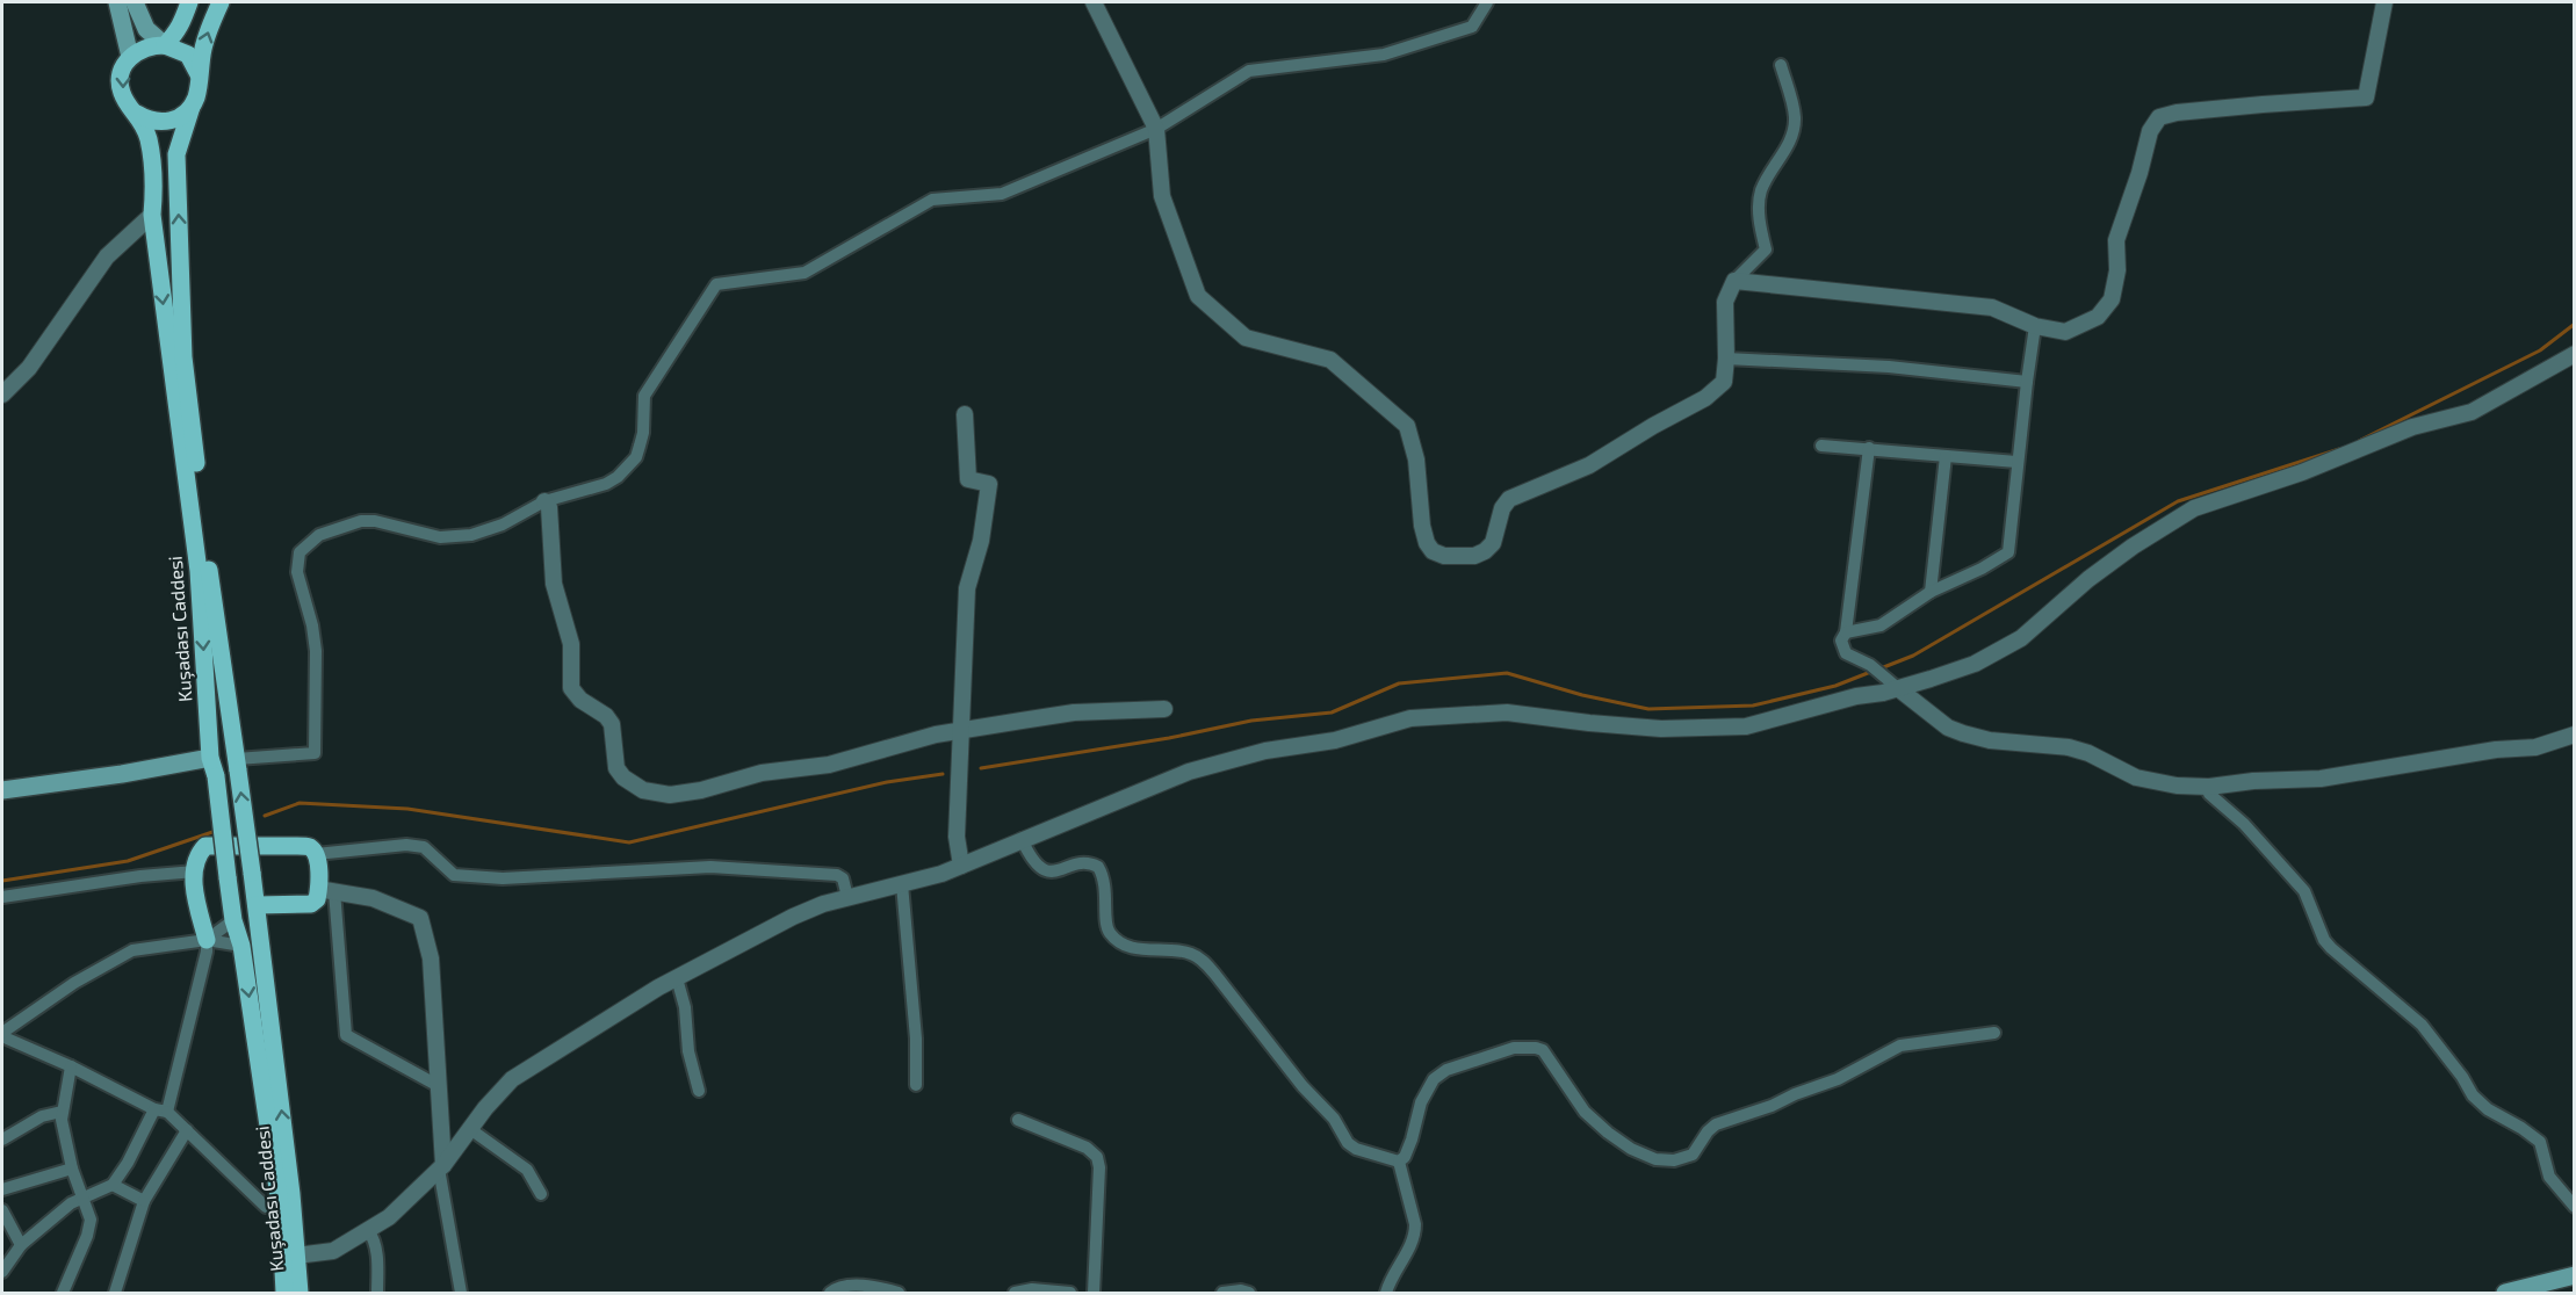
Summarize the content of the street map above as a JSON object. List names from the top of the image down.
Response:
{
  "streets": {
    "main road": ["Kuşadası Caddesi"]
  }
}
